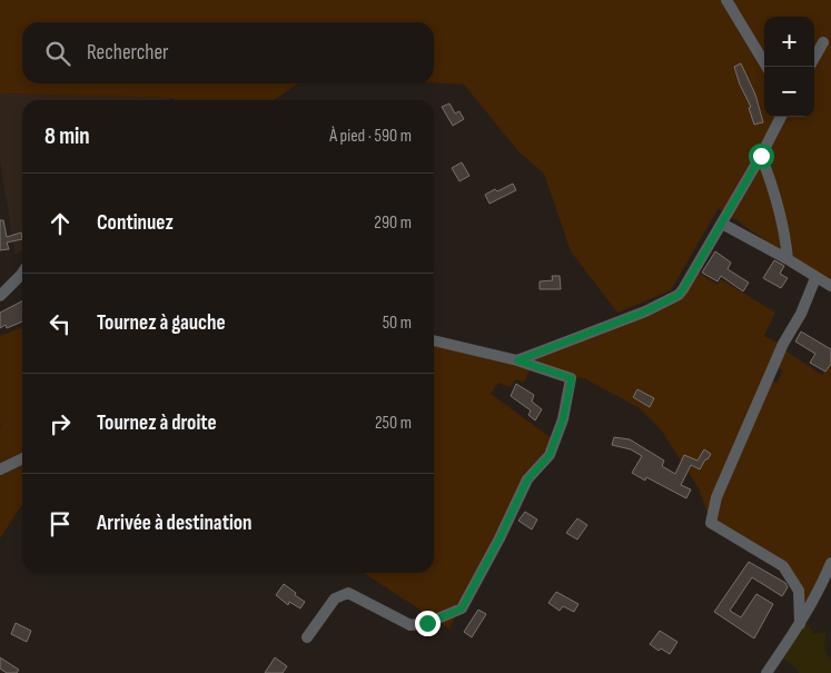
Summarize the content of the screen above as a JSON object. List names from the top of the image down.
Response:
{
  "page": {
    "map_buttons": ["+", "−"],
    "search": "Rechercher",
    "heading": ["8 min", "À pied · 590 m"],
    "list": [
      ["Continuez", "290 m"],
      ["Tournez à gauche", "50 m"],
      ["Tournez à droite", "250 m"],
      "Arrivée à destination"
    ]
  }
}
